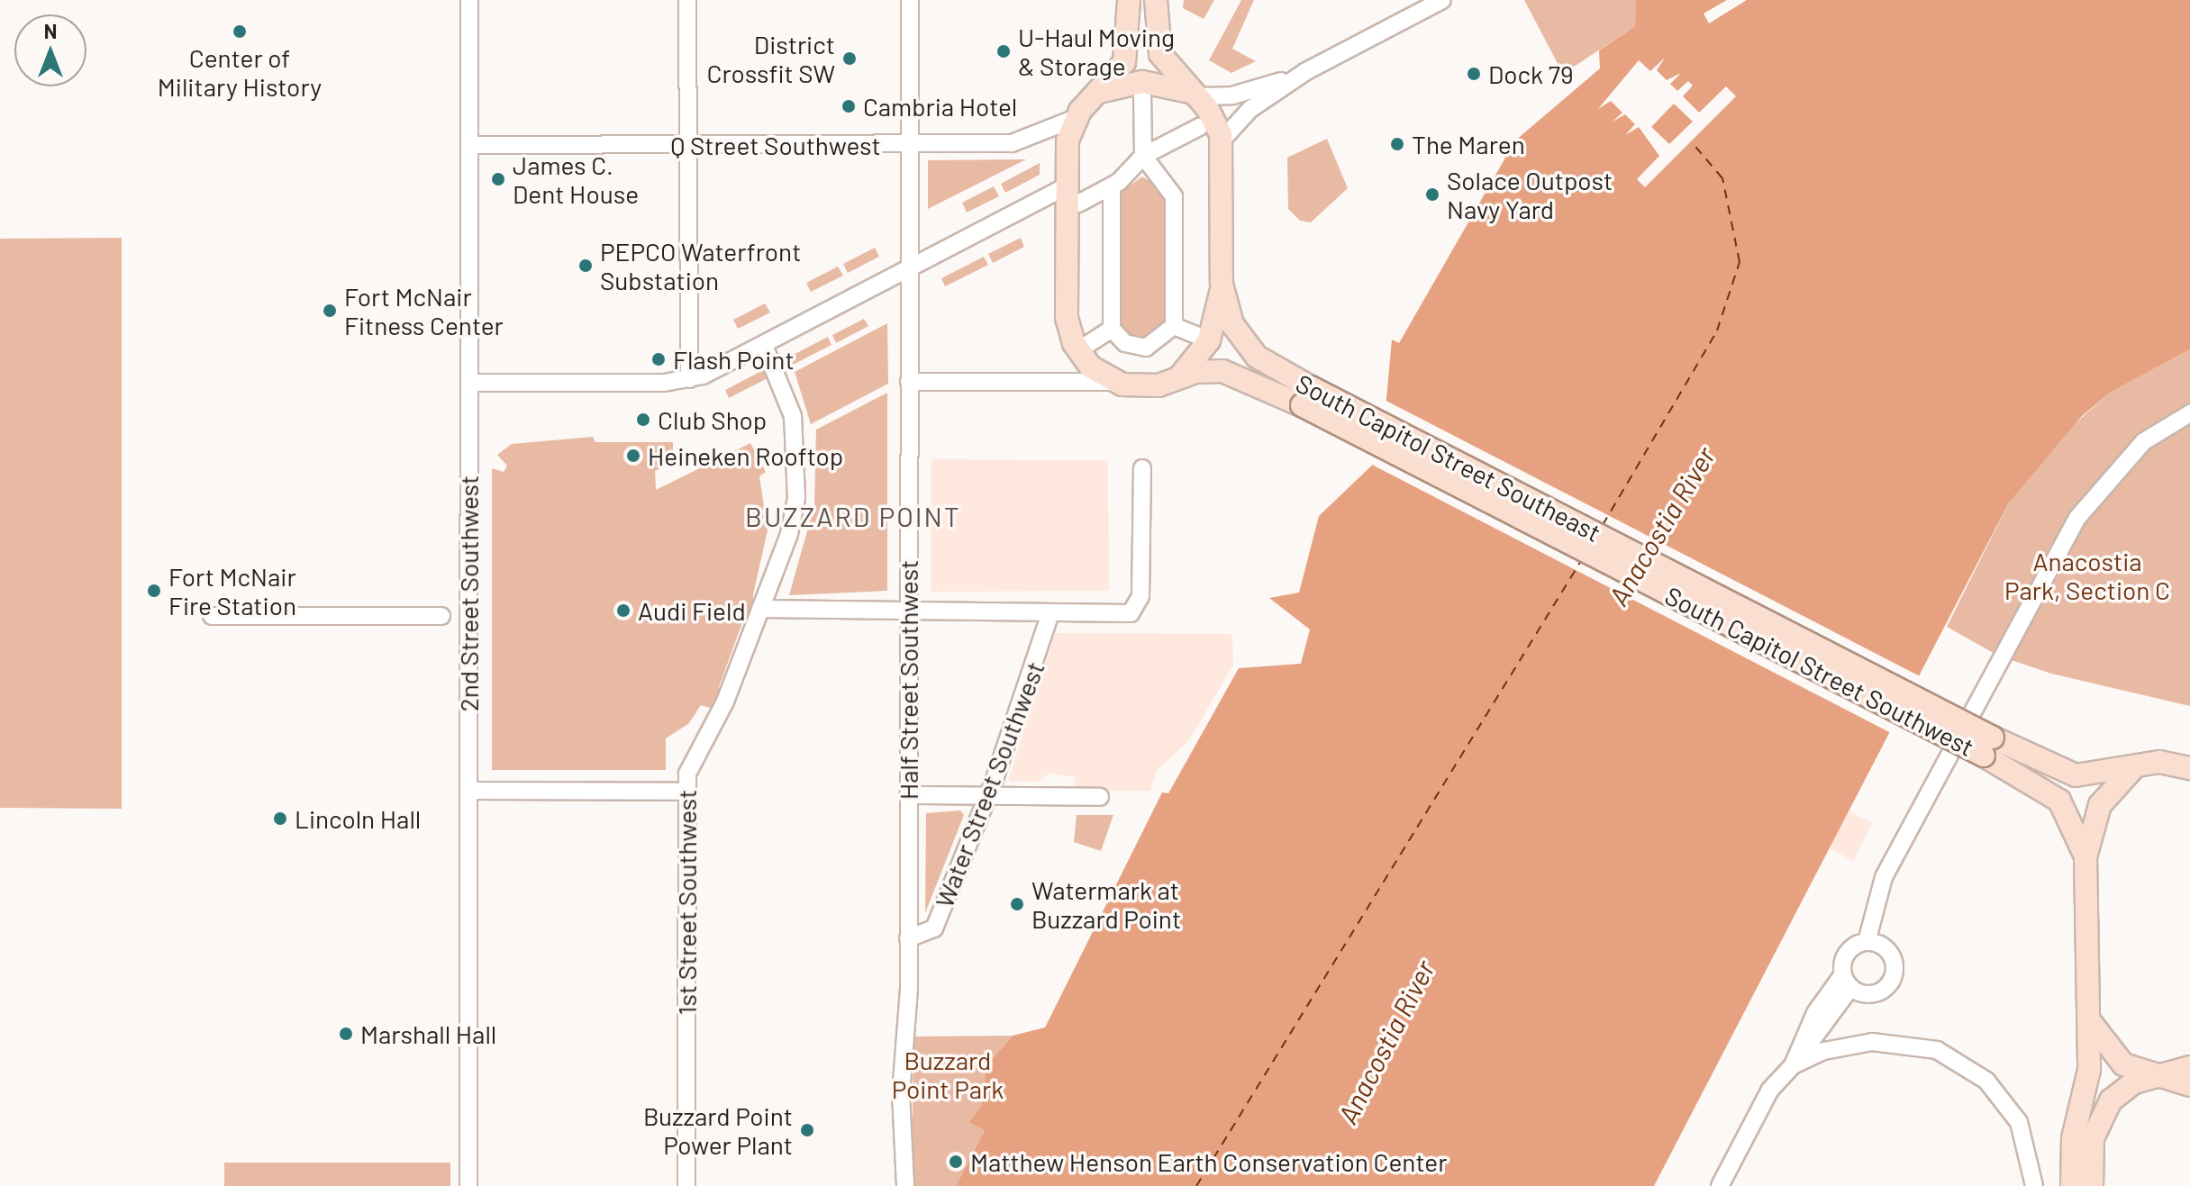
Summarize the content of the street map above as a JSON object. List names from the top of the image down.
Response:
{
  "streets": {
    "main road": ["South Capitol Street Southeast", "South Capitol Street Southwest"],
    "street": [
      "Q Street Southwest",
      "2nd Street Southwest",
      "Half Street Southwest",
      "Water Street Southwest",
      "1st Street Southwest"
    ]
  },
  "crossings": [
    ["Q Street Southwest", "2nd Street Southwest"],
    ["Q Street Southwest", "Half Street Southwest"],
    ["South Capitol Street Southeast", "South Capitol Street Southwest"],
    ["Half Street Southwest", "Water Street Southwest"]
  ],
  "districts": ["BUZZARD POINT"],
  "water": ["Anacostia River"],
  "parks": ["Anacostia Park, Section C", "Buzzard Point Park"],
  "places": [
    "Center of Military History",
    "U-Haul Moving & Storage",
    "District Crossfit SW",
    "Dock 79",
    "Cambria Hotel",
    "The Maren",
    "James C. Dent House",
    "Solace Outpost Navy Yard",
    "PEPCO Waterfront Substation",
    "Fort McNair Fitness Center",
    "Flash Point",
    "Club Shop",
    "Heineken Rooftop",
    "Fort McNair Fire Station",
    "Audi Field",
    "Lincoln Hall",
    "Watermark at Buzzard Point",
    "Marshall Hall",
    "Buzzard Point Power Plant",
    "Matthew Henson Earth Conservation Center"
  ],
  "north": "top"
}
